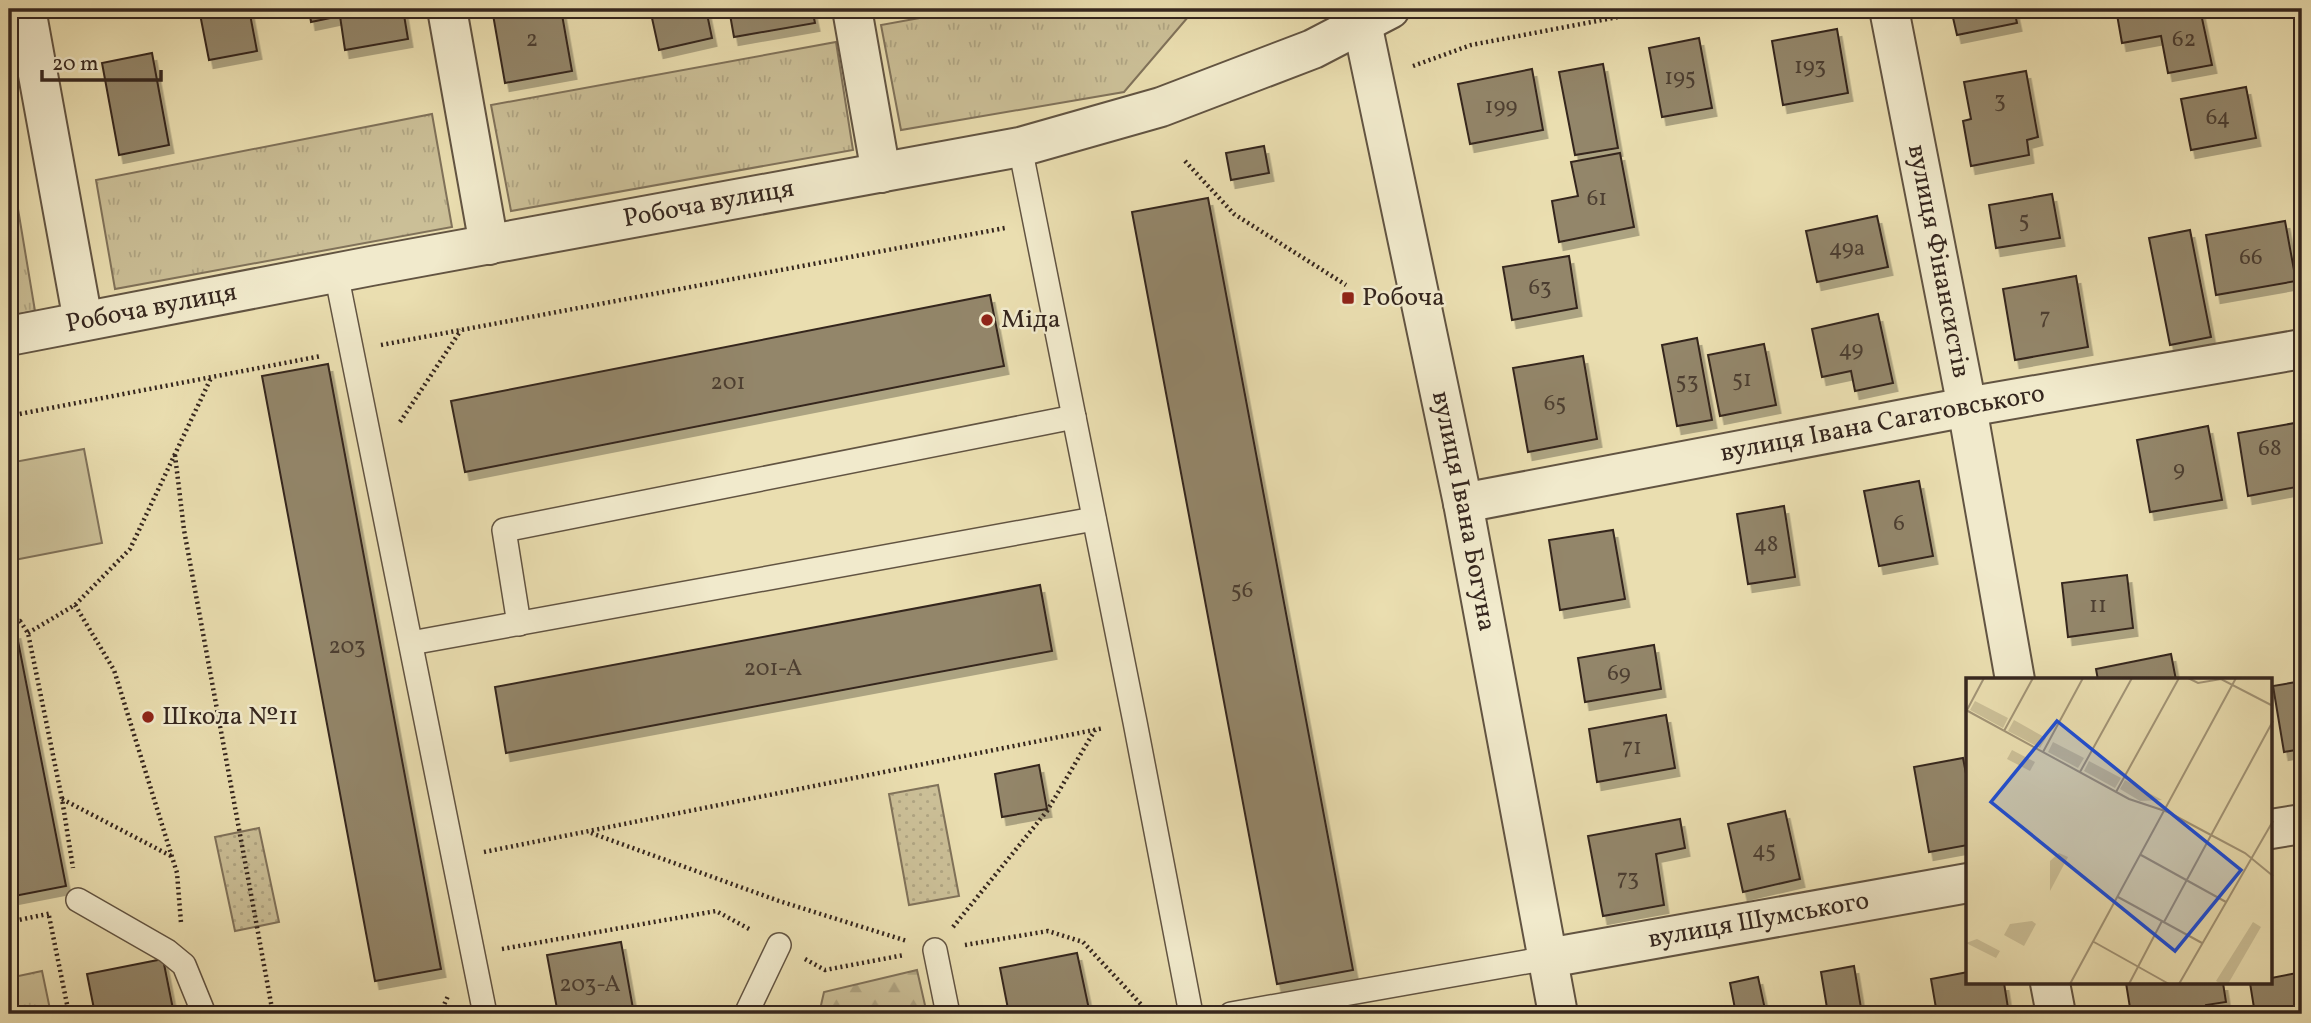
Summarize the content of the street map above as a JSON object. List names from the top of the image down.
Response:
{
  "streets": {
    "street": [
      "Робоча вулиця",
      "вулиця Фінансистів",
      "вулиця Івана Сагатовського",
      "вулиця Івана Богуна",
      "вулиця Шумського"
    ]
  },
  "crossings": [
    ["Робоча вулиця", "вулиця Івана Богуна"],
    ["вулиця Фінансистів", "вулиця Івана Сагатовського"],
    ["вулиця Івана Сагатовського", "вулиця Івана Богуна"],
    ["вулиця Івана Богуна", "вулиця Шумського"]
  ],
  "places": {
    "transit": ["Робоча"],
    "other": ["Міда", "Школа №11"]
  },
  "house_numbers": [
    "2",
    "62",
    "193",
    "195",
    "3",
    "199",
    "64",
    "61",
    "5",
    "49а",
    "66",
    "63",
    "7",
    "49",
    "51",
    "53",
    "201",
    "65",
    "68",
    "9",
    "6",
    "48",
    "56",
    "11",
    "203",
    "201-А",
    "69",
    "71",
    "45",
    "73",
    "203-А"
  ],
  "scale_bar": "20 m"
}
